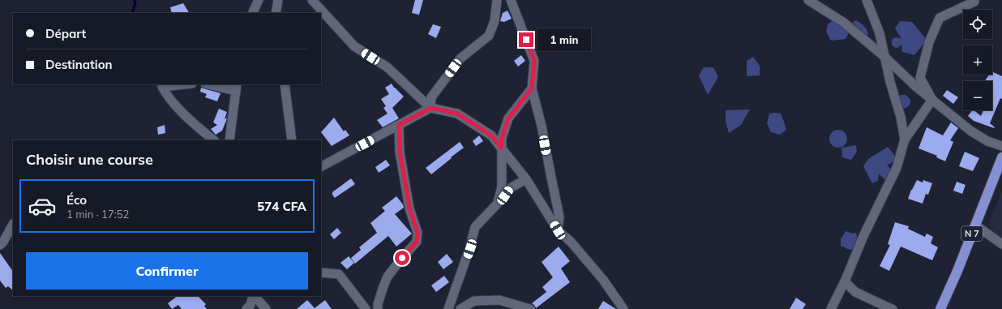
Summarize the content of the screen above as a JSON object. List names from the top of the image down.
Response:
{
  "streets": {
    "highway": ["N 7"]
  },
  "page": {
    "map_buttons": ["+", "−"],
    "banner": ["Départ", "Destination"],
    "bubble": "1 min",
    "heading": "Choisir une course",
    "list": [
      {
        "name": "Éco",
        "note": "1 min · 17:52",
        "value": "574 CFA"
      }
    ],
    "buttons": "Confirmer"
  }
}
